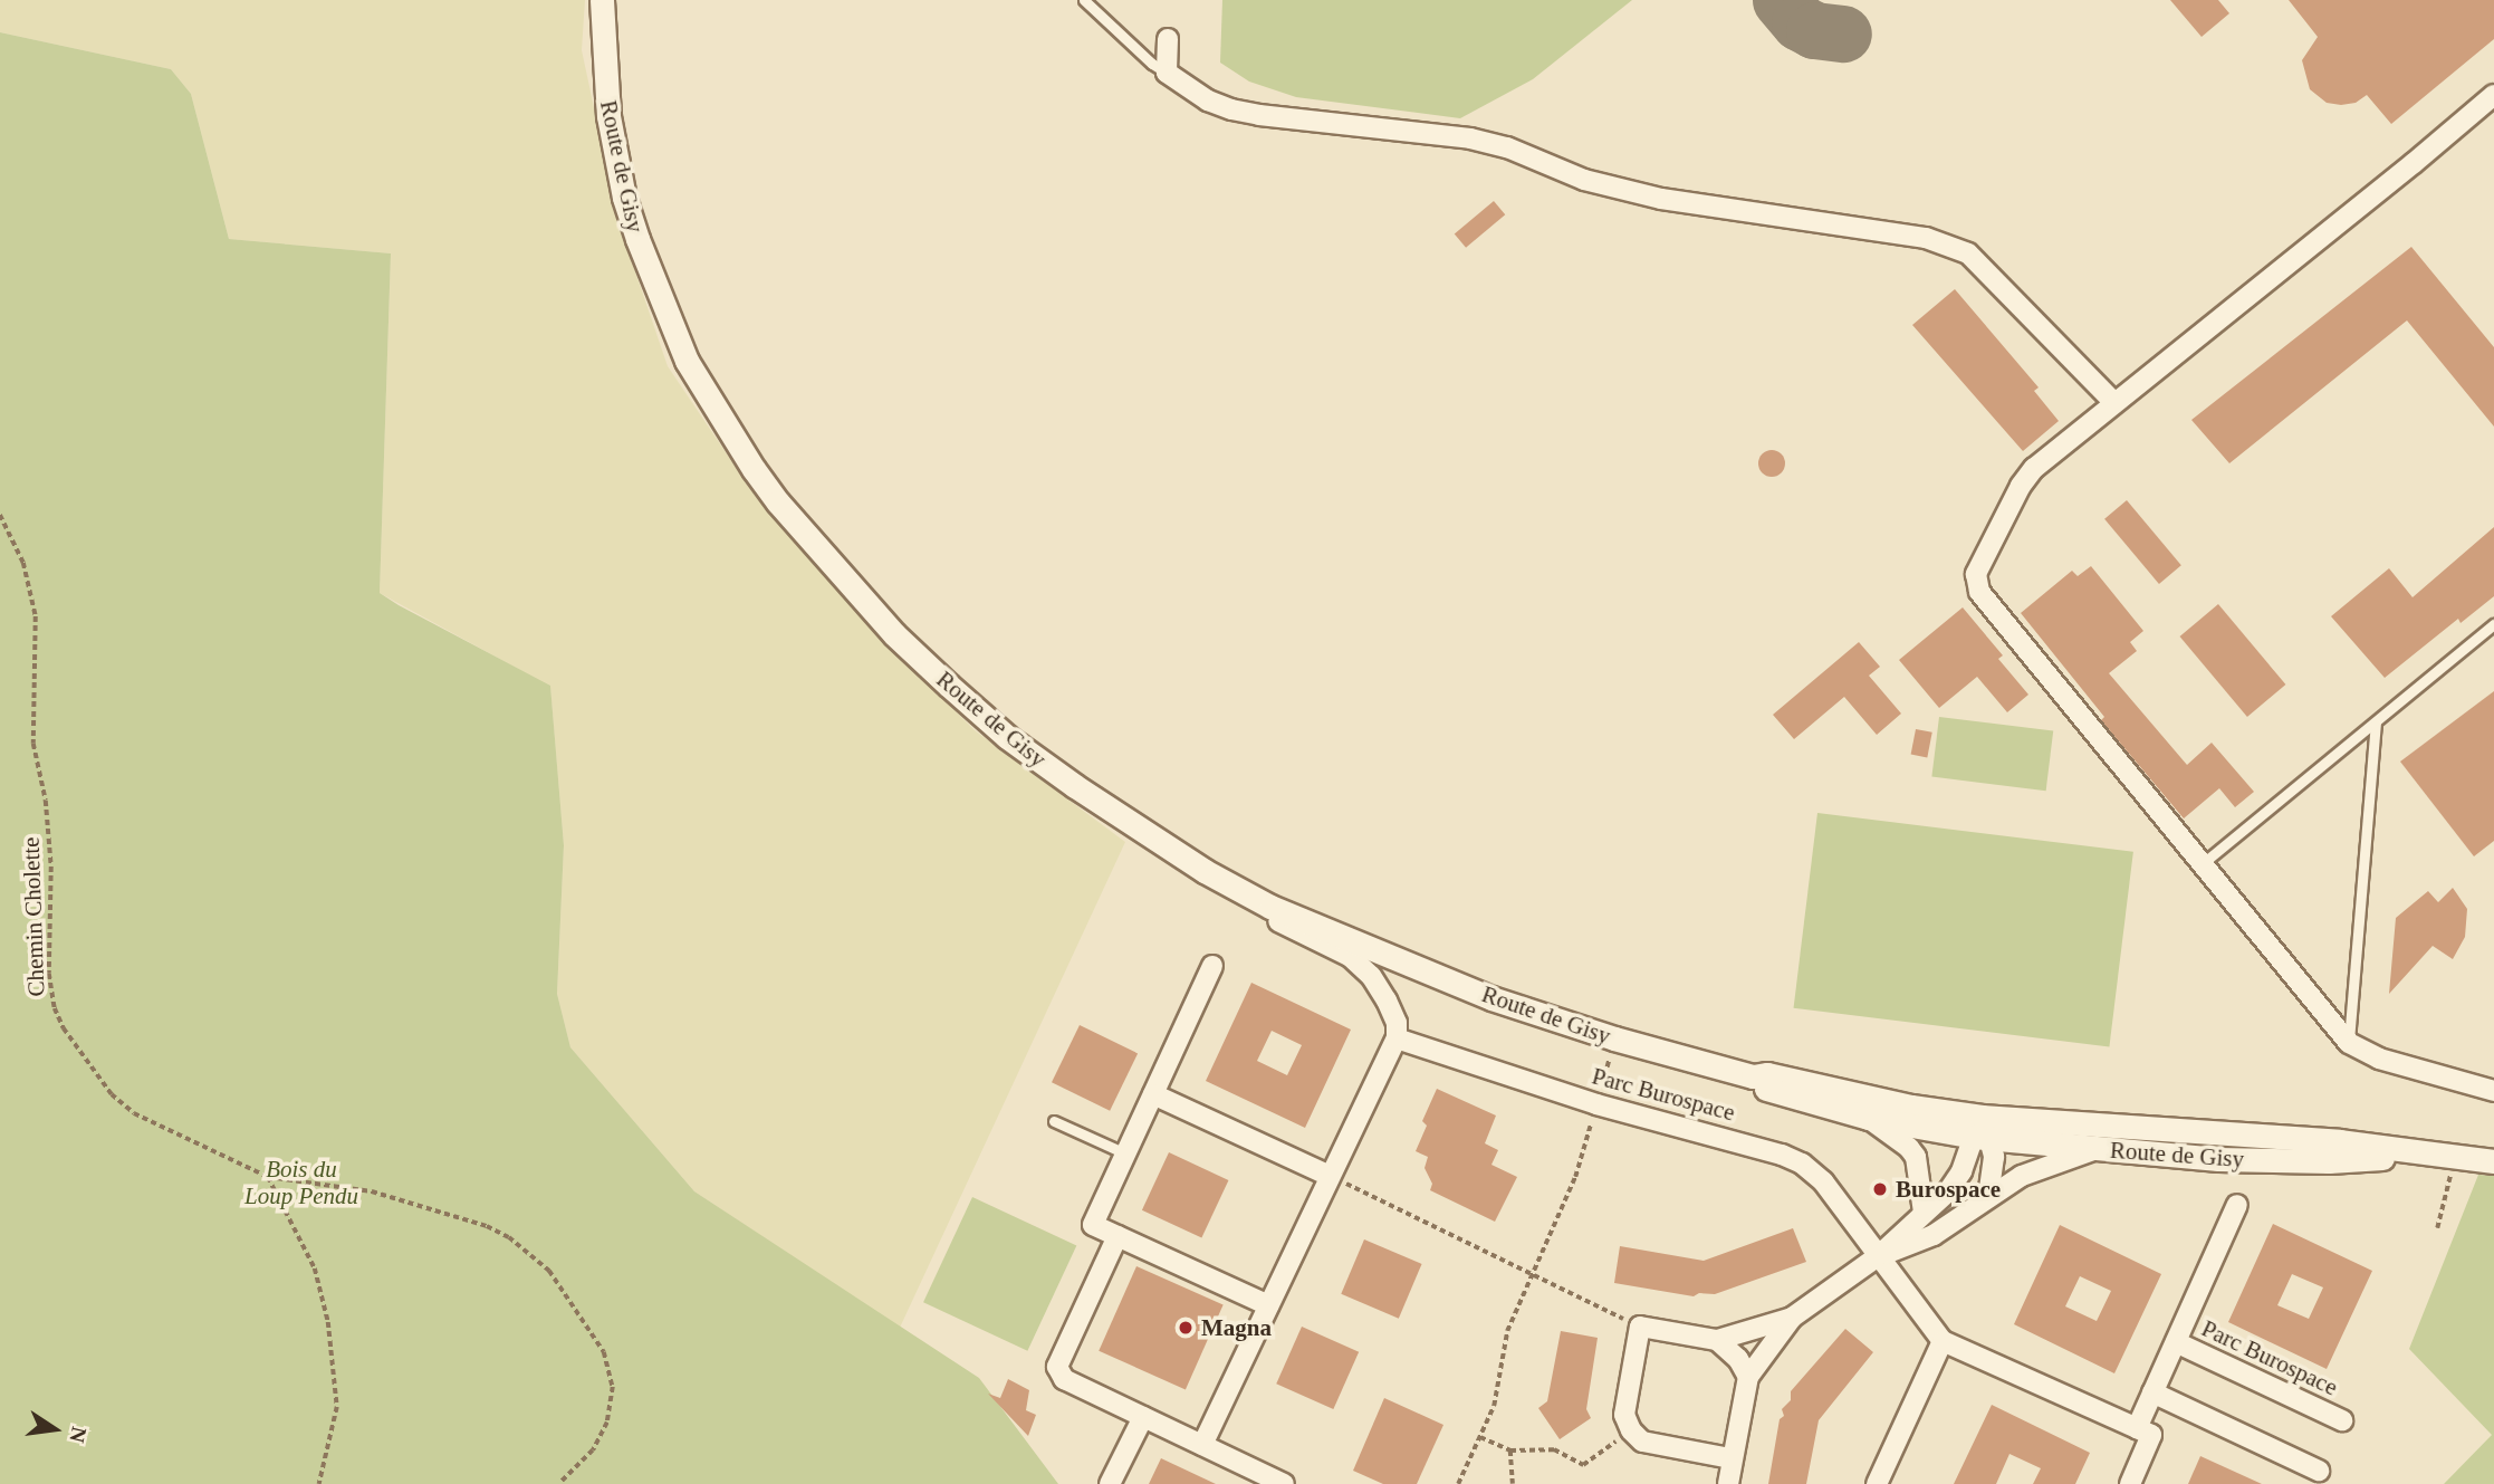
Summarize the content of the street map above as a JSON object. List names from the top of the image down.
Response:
{
  "streets": {
    "street": ["Route de Gisy", "Parc Burospace"],
    "path": ["Chemin Cholette"]
  },
  "parks": ["Bois du Loup Pendu"],
  "places": ["Burospace", "Magna"],
  "north": "right"
}
